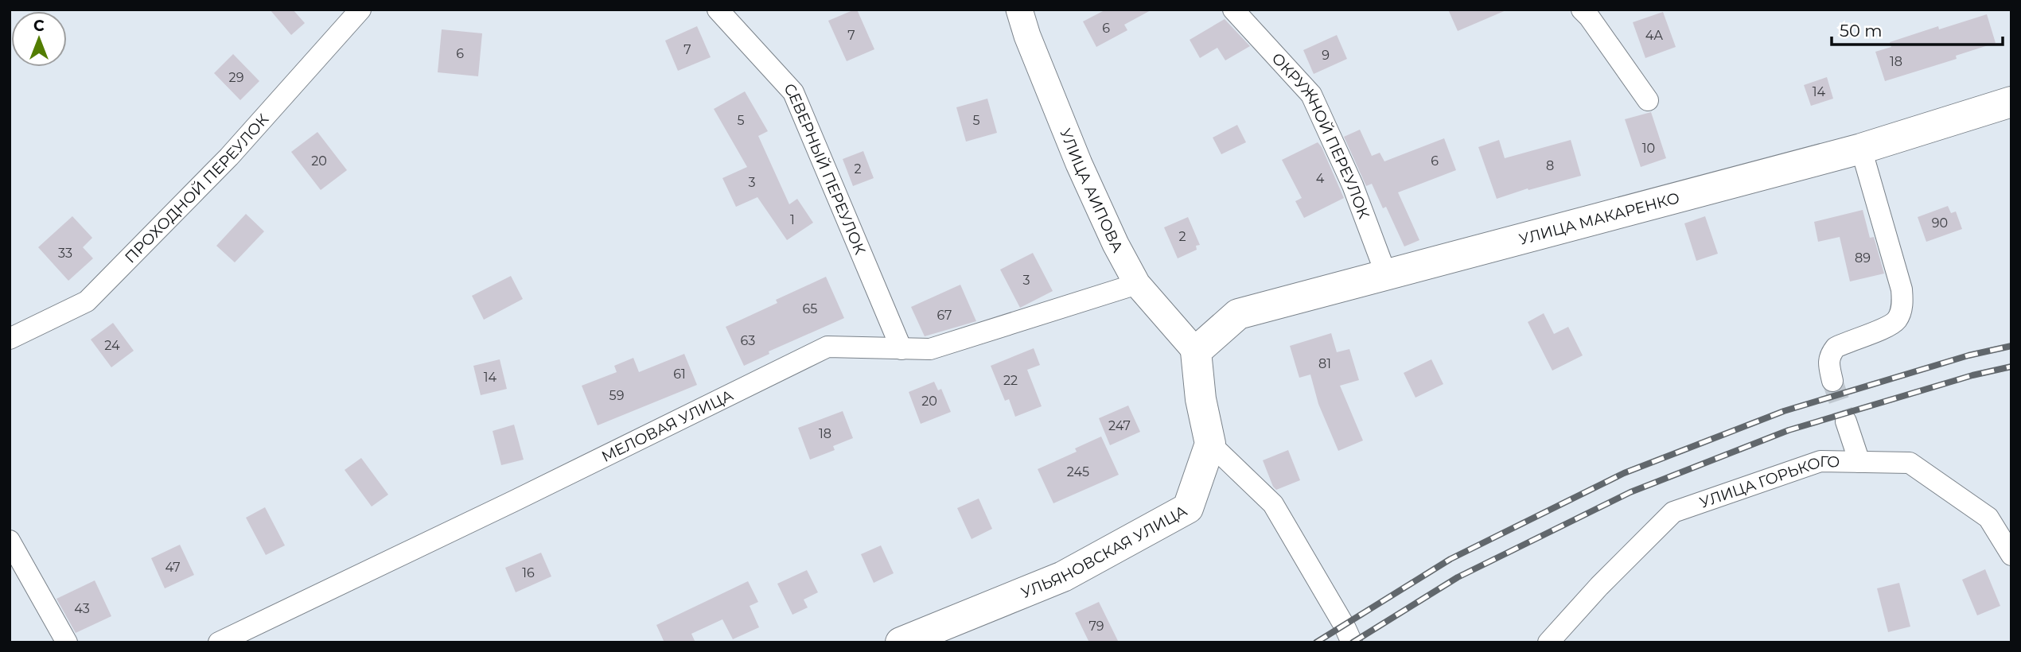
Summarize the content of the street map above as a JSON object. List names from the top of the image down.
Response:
{
  "streets": {
    "main road": ["УЛИЦА МАКАРЕНКО", "УЛЬЯНОВСКАЯ УЛИЦА"],
    "street": [
      "ОКРУЖНОЙ ПЕРЕУЛОК",
      "СЕВЕРНЫЙ ПЕРЕУЛОК",
      "ПРОХОДНОЙ ПЕРЕУЛОК",
      "УЛИЦА АИПОВА",
      "МЕЛОВАЯ УЛИЦА",
      "УЛИЦА ГОРЬКОГО"
    ]
  },
  "crossings": [
    ["ОКРУЖНОЙ ПЕРЕУЛОК", "УЛИЦА МАКАРЕНКО"],
    ["СЕВЕРНЫЙ ПЕРЕУЛОК", "МЕЛОВАЯ УЛИЦА"],
    ["УЛИЦА АИПОВА", "УЛИЦА МАКАРЕНКО"],
    ["УЛИЦА АИПОВА", "МЕЛОВАЯ УЛИЦА"]
  ],
  "house_numbers": [
    "6",
    "7",
    "4А",
    "7",
    "6",
    "9",
    "18",
    "29",
    "14",
    "5",
    "5",
    "10",
    "20",
    "6",
    "8",
    "2",
    "4",
    "3",
    "1",
    "90",
    "2",
    "33",
    "89",
    "3",
    "65",
    "67",
    "63",
    "24",
    "81",
    "61",
    "14",
    "22",
    "59",
    "20",
    "247",
    "18",
    "245",
    "47",
    "16",
    "43",
    "79"
  ],
  "scale_bar": "50 m",
  "north": "top"
}
